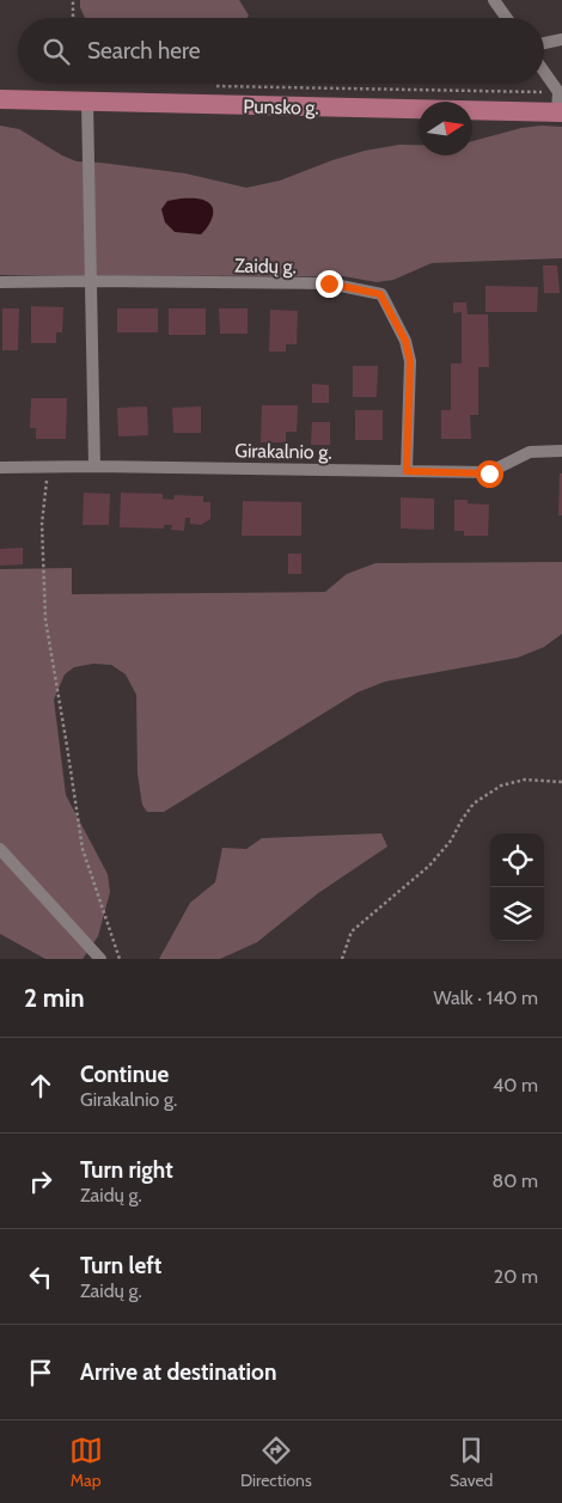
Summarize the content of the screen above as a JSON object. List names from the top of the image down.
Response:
{
  "streets": {
    "main road": ["Punsko g."],
    "street": ["Zaidų g.", "Girakalnio g."]
  },
  "crossings": [
    ["Zaidų g.", "Girakalnio g."]
  ],
  "north": "right",
  "page": {
    "search": "Search here",
    "heading": ["2 min", "Walk · 140 m"],
    "list": [
      ["Continue", "Girakalnio g.", "40 m"],
      ["Turn right", "Zaidų g.", "80 m"],
      ["Turn left", "Zaidų g.", "20 m"],
      "Arrive at destination"
    ],
    "nav": ["Map", "Directions", "Saved"]
  }
}
